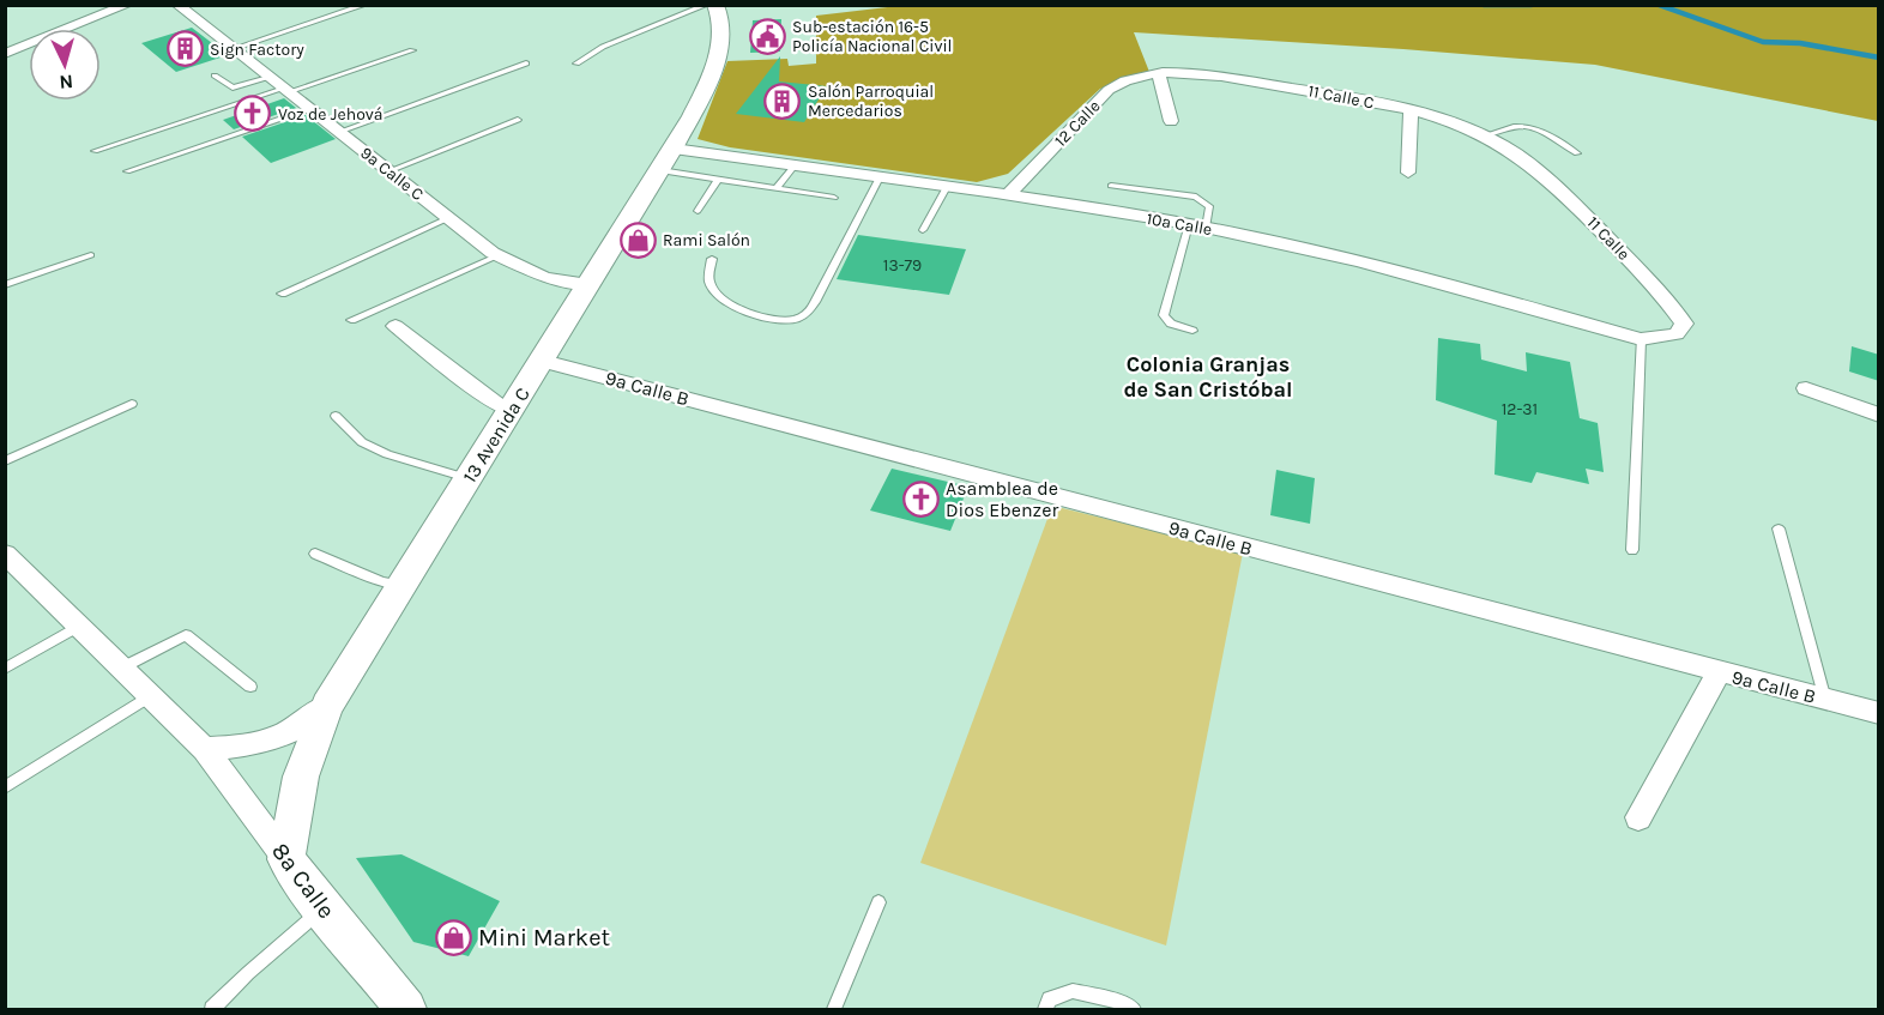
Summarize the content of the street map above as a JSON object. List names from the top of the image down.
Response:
{
  "streets": {
    "street": [
      "11 Calle C",
      "12 Calle",
      "9a Calle C",
      "10a Calle",
      "11 Calle",
      "9a Calle B",
      "13 Avenida C",
      "8a Calle"
    ]
  },
  "crossings": [
    ["11 Calle C", "12 Calle"],
    ["11 Calle C", "11 Calle"],
    ["12 Calle", "10a Calle"],
    ["9a Calle C", "13 Avenida C"],
    ["10a Calle", "11 Calle"],
    ["10a Calle", "13 Avenida C"],
    ["9a Calle B", "13 Avenida C"],
    ["13 Avenida C", "8a Calle"]
  ],
  "districts": ["Colonia Granjas de San Cristóbal"],
  "places": {
    "public building": ["Sub-estación 16-5 Policía Nacional Civil"],
    "building": ["Sign Factory", "Salón Parroquial Mercedarios"],
    "church": ["Voz de Jehová", "Asamblea de Dios Ebenzer"],
    "shop": ["Rami Salón", "Mini Market"]
  },
  "house_numbers": ["13-79", "12-31"],
  "north": "bottom"
}
